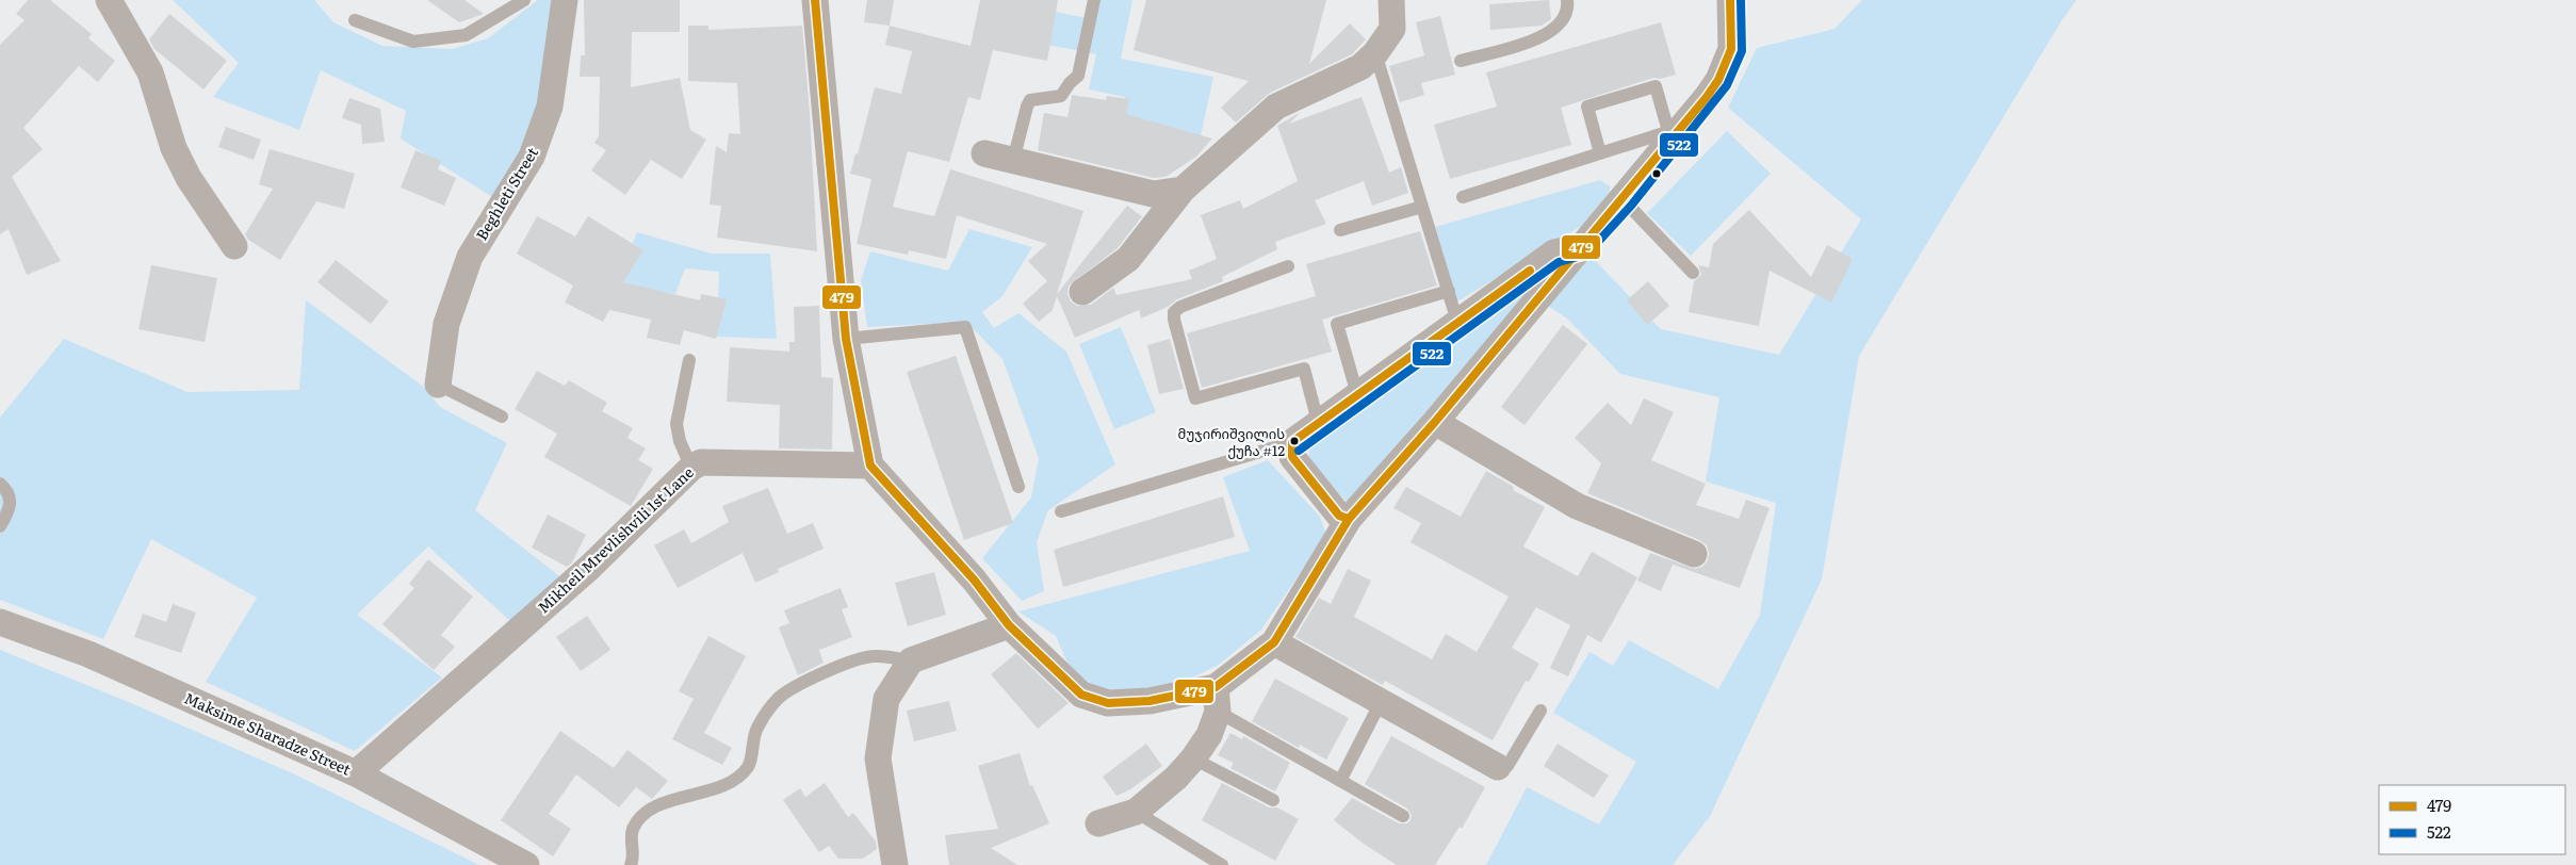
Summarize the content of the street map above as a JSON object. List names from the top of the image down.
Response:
{
  "streets": {
    "street": ["Beghleti Street", "Mikheil Mrevlishvili 1st Lane", "Maksime Sharadze Street"]
  },
  "crossings": [
    ["Mikheil Mrevlishvili 1st Lane", "Maksime Sharadze Street"]
  ],
  "places": ["მუჯირიშვილის ქუჩა #12"],
  "lines": ["transit line 479", "transit line 522"],
  "legend": ["479", "522"]
}
